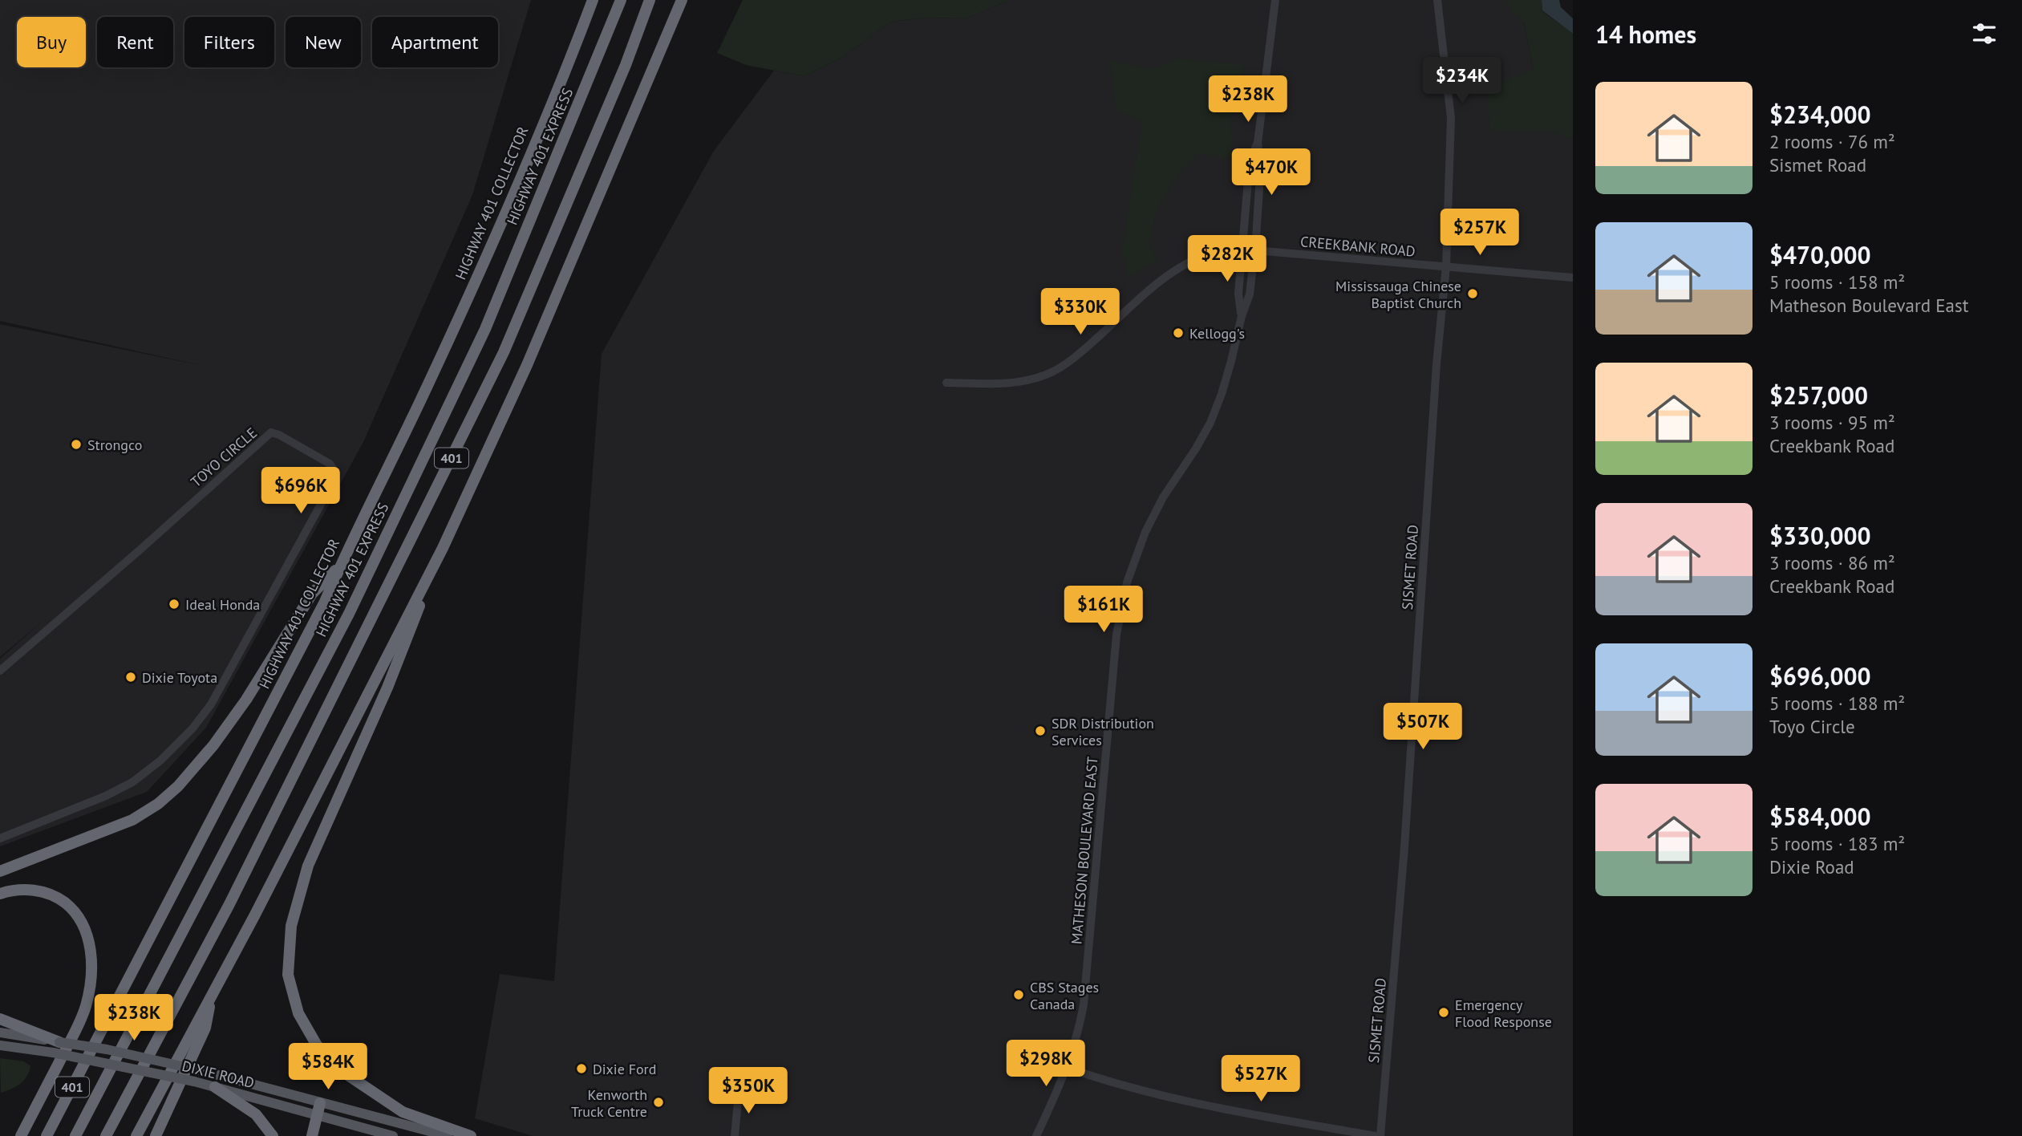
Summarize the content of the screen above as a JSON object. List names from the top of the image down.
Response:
{
  "streets": {
    "highway": ["HIGHWAY 401 EXPRESS", "HIGHWAY 401 COLLECTOR", "401"],
    "main road": ["DIXIE ROAD"],
    "street": [
      "CREEKBANK ROAD",
      "TOYO CIRCLE",
      "SISMET ROAD",
      "MATHESON BOULEVARD EAST"
    ]
  },
  "crossings": [
    ["CREEKBANK ROAD", "SISMET ROAD"],
    ["CREEKBANK ROAD", "MATHESON BOULEVARD EAST"]
  ],
  "places": [
    "Mississauga Chinese Baptist Church",
    "Kellogg's",
    "Strongco",
    "Ideal Honda",
    "Dixie Toyota",
    "SDR Distribution Services",
    "CBS Stages Canada",
    "Emergency Flood Response",
    "Dixie Ford",
    "Kenworth Truck Centre"
  ],
  "page": {
    "heading": "14 homes",
    "chip": [
      "Buy",
      "Rent",
      "Filters",
      "New",
      "Apartment"
    ],
    "price": [
      "$234K",
      "$238K",
      "$470K",
      "$257K",
      "$282K",
      "$330K",
      "$696K",
      "$161K",
      "$507K",
      "$238K",
      "$298K",
      "$584K",
      "$527K",
      "$350K"
    ],
    "list": [
      {
        "name": "$234,000",
        "note": "2 rooms · 76 m² · Sismet Road"
      },
      {
        "name": "$470,000",
        "note": "5 rooms · 158 m² · Matheson Boulevard East"
      },
      {
        "name": "$257,000",
        "note": "3 rooms · 95 m² · Creekbank Road"
      },
      {
        "name": "$330,000",
        "note": "3 rooms · 86 m² · Creekbank Road"
      },
      {
        "name": "$696,000",
        "note": "5 rooms · 188 m² · Toyo Circle"
      },
      {
        "name": "$584,000",
        "note": "5 rooms · 183 m² · Dixie Road"
      }
    ]
  }
}
